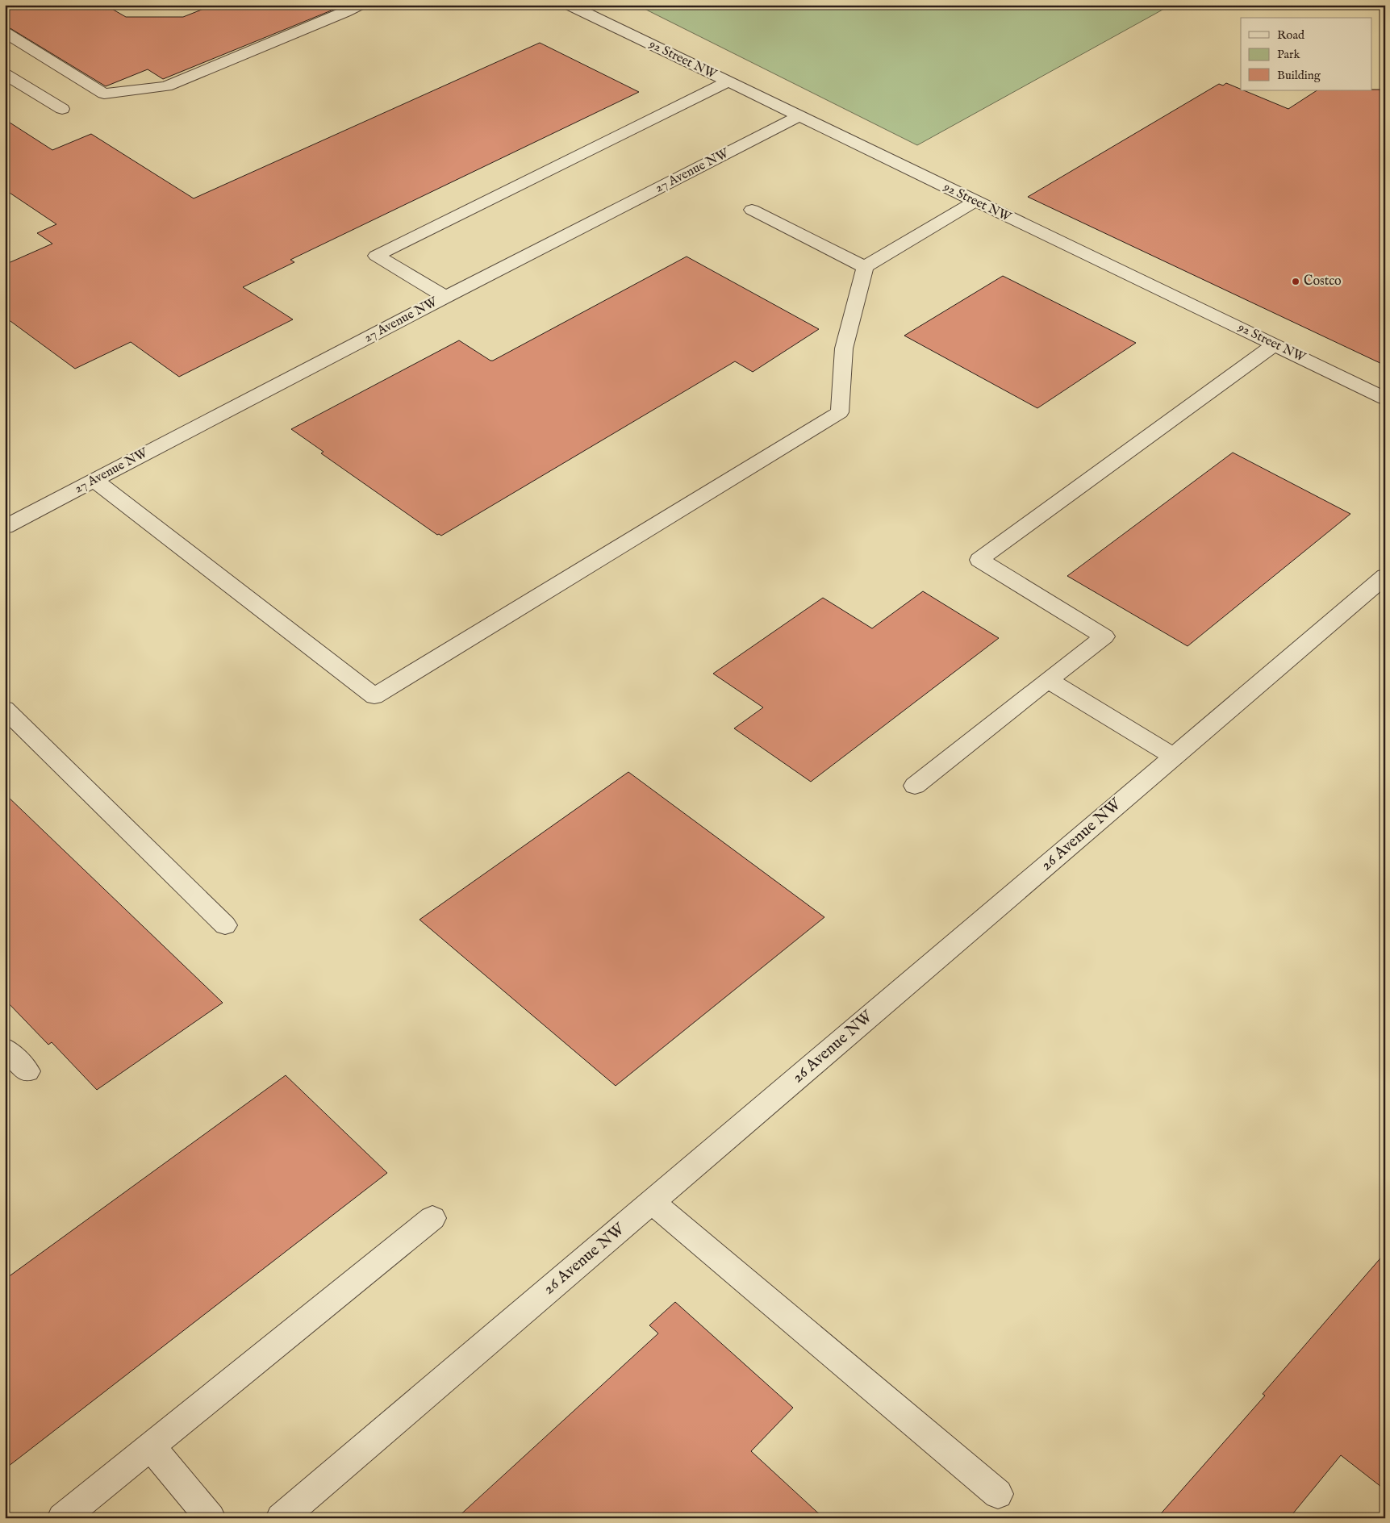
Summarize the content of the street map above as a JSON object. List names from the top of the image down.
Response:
{
  "streets": {
    "street": ["92 Street NW", "27 Avenue NW", "26 Avenue NW"]
  },
  "crossings": [
    ["92 Street NW", "27 Avenue NW"]
  ],
  "places": ["Costco"],
  "legend": ["Road", "Park", "Building"]
}
